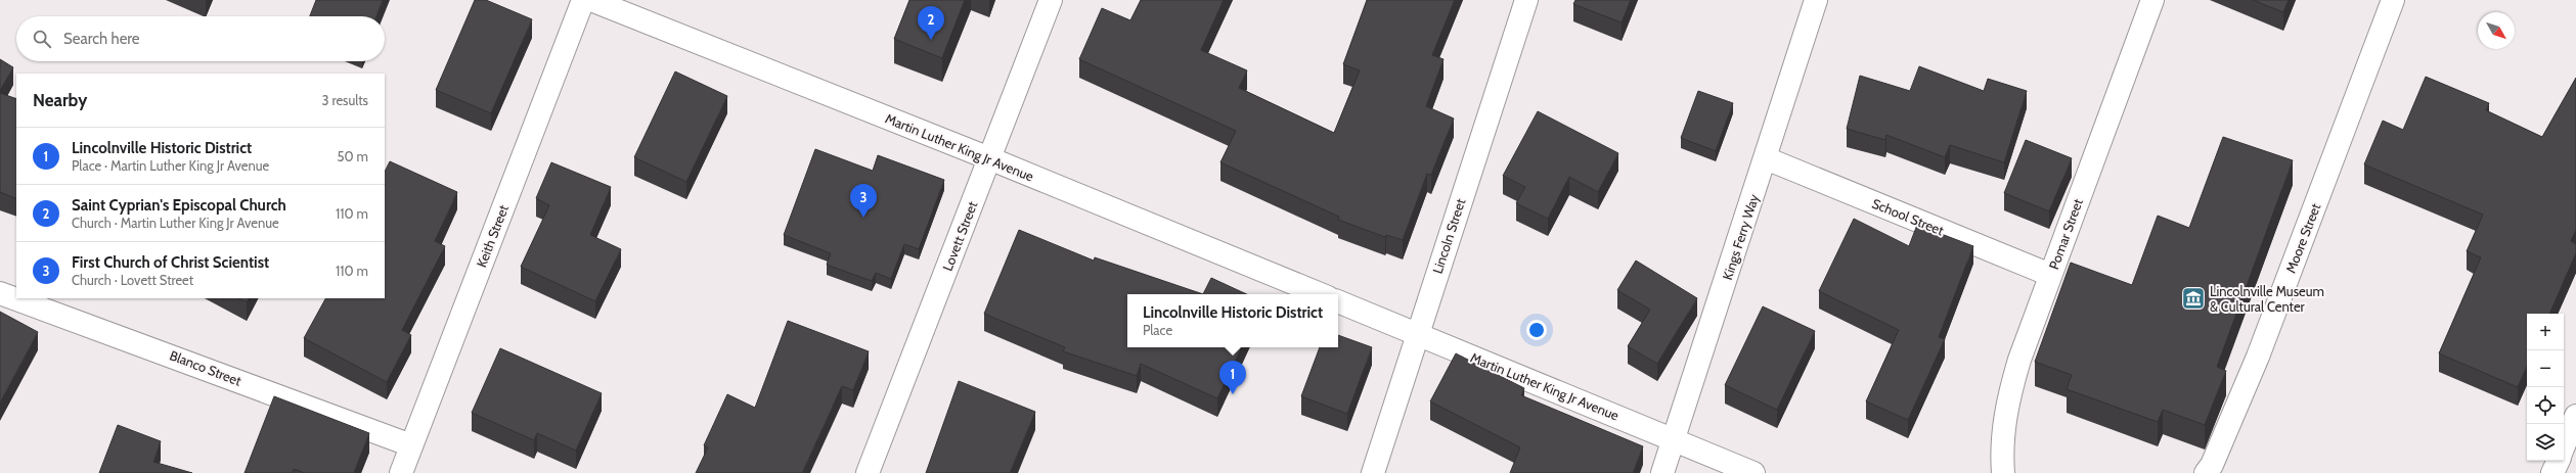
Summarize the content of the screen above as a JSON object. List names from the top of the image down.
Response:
{
  "streets": {
    "street": [
      "Martin Luther King Jr Avenue",
      "School Street",
      "Pomar Street",
      "Keith Street",
      "Lovett Street",
      "Lincoln Street",
      "Kings Ferry Way",
      "Moore Street",
      "Blanco Street"
    ]
  },
  "crossings": [
    ["Martin Luther King Jr Avenue", "Lovett Street"],
    ["Martin Luther King Jr Avenue", "Lincoln Street"],
    ["Martin Luther King Jr Avenue", "Kings Ferry Way"],
    ["School Street", "Pomar Street"],
    ["School Street", "Kings Ferry Way"],
    ["Keith Street", "Blanco Street"]
  ],
  "places": {
    "museum": ["Lincolnville Museum & Cultural Center"]
  },
  "north": "bottom right",
  "page": {
    "pins": ["2", "3", "1"],
    "search": "Search here",
    "heading": ["Nearby", "3 results"],
    "list": [
      {
        "mark": "1",
        "name": "Lincolnville Historic District",
        "note": "Place · Martin Luther King Jr Avenue",
        "value": "50 m"
      },
      {
        "mark": "2",
        "name": "Saint Cyprian's Episcopal Church",
        "note": "Church · Martin Luther King Jr Avenue",
        "value": "110 m"
      },
      {
        "mark": "3",
        "name": "First Church of Christ Scientist",
        "note": "Church · Lovett Street",
        "value": "110 m"
      }
    ],
    "popup": ["Lincolnville Historic District", "Place"],
    "map_buttons": ["+", "−"]
  }
}
